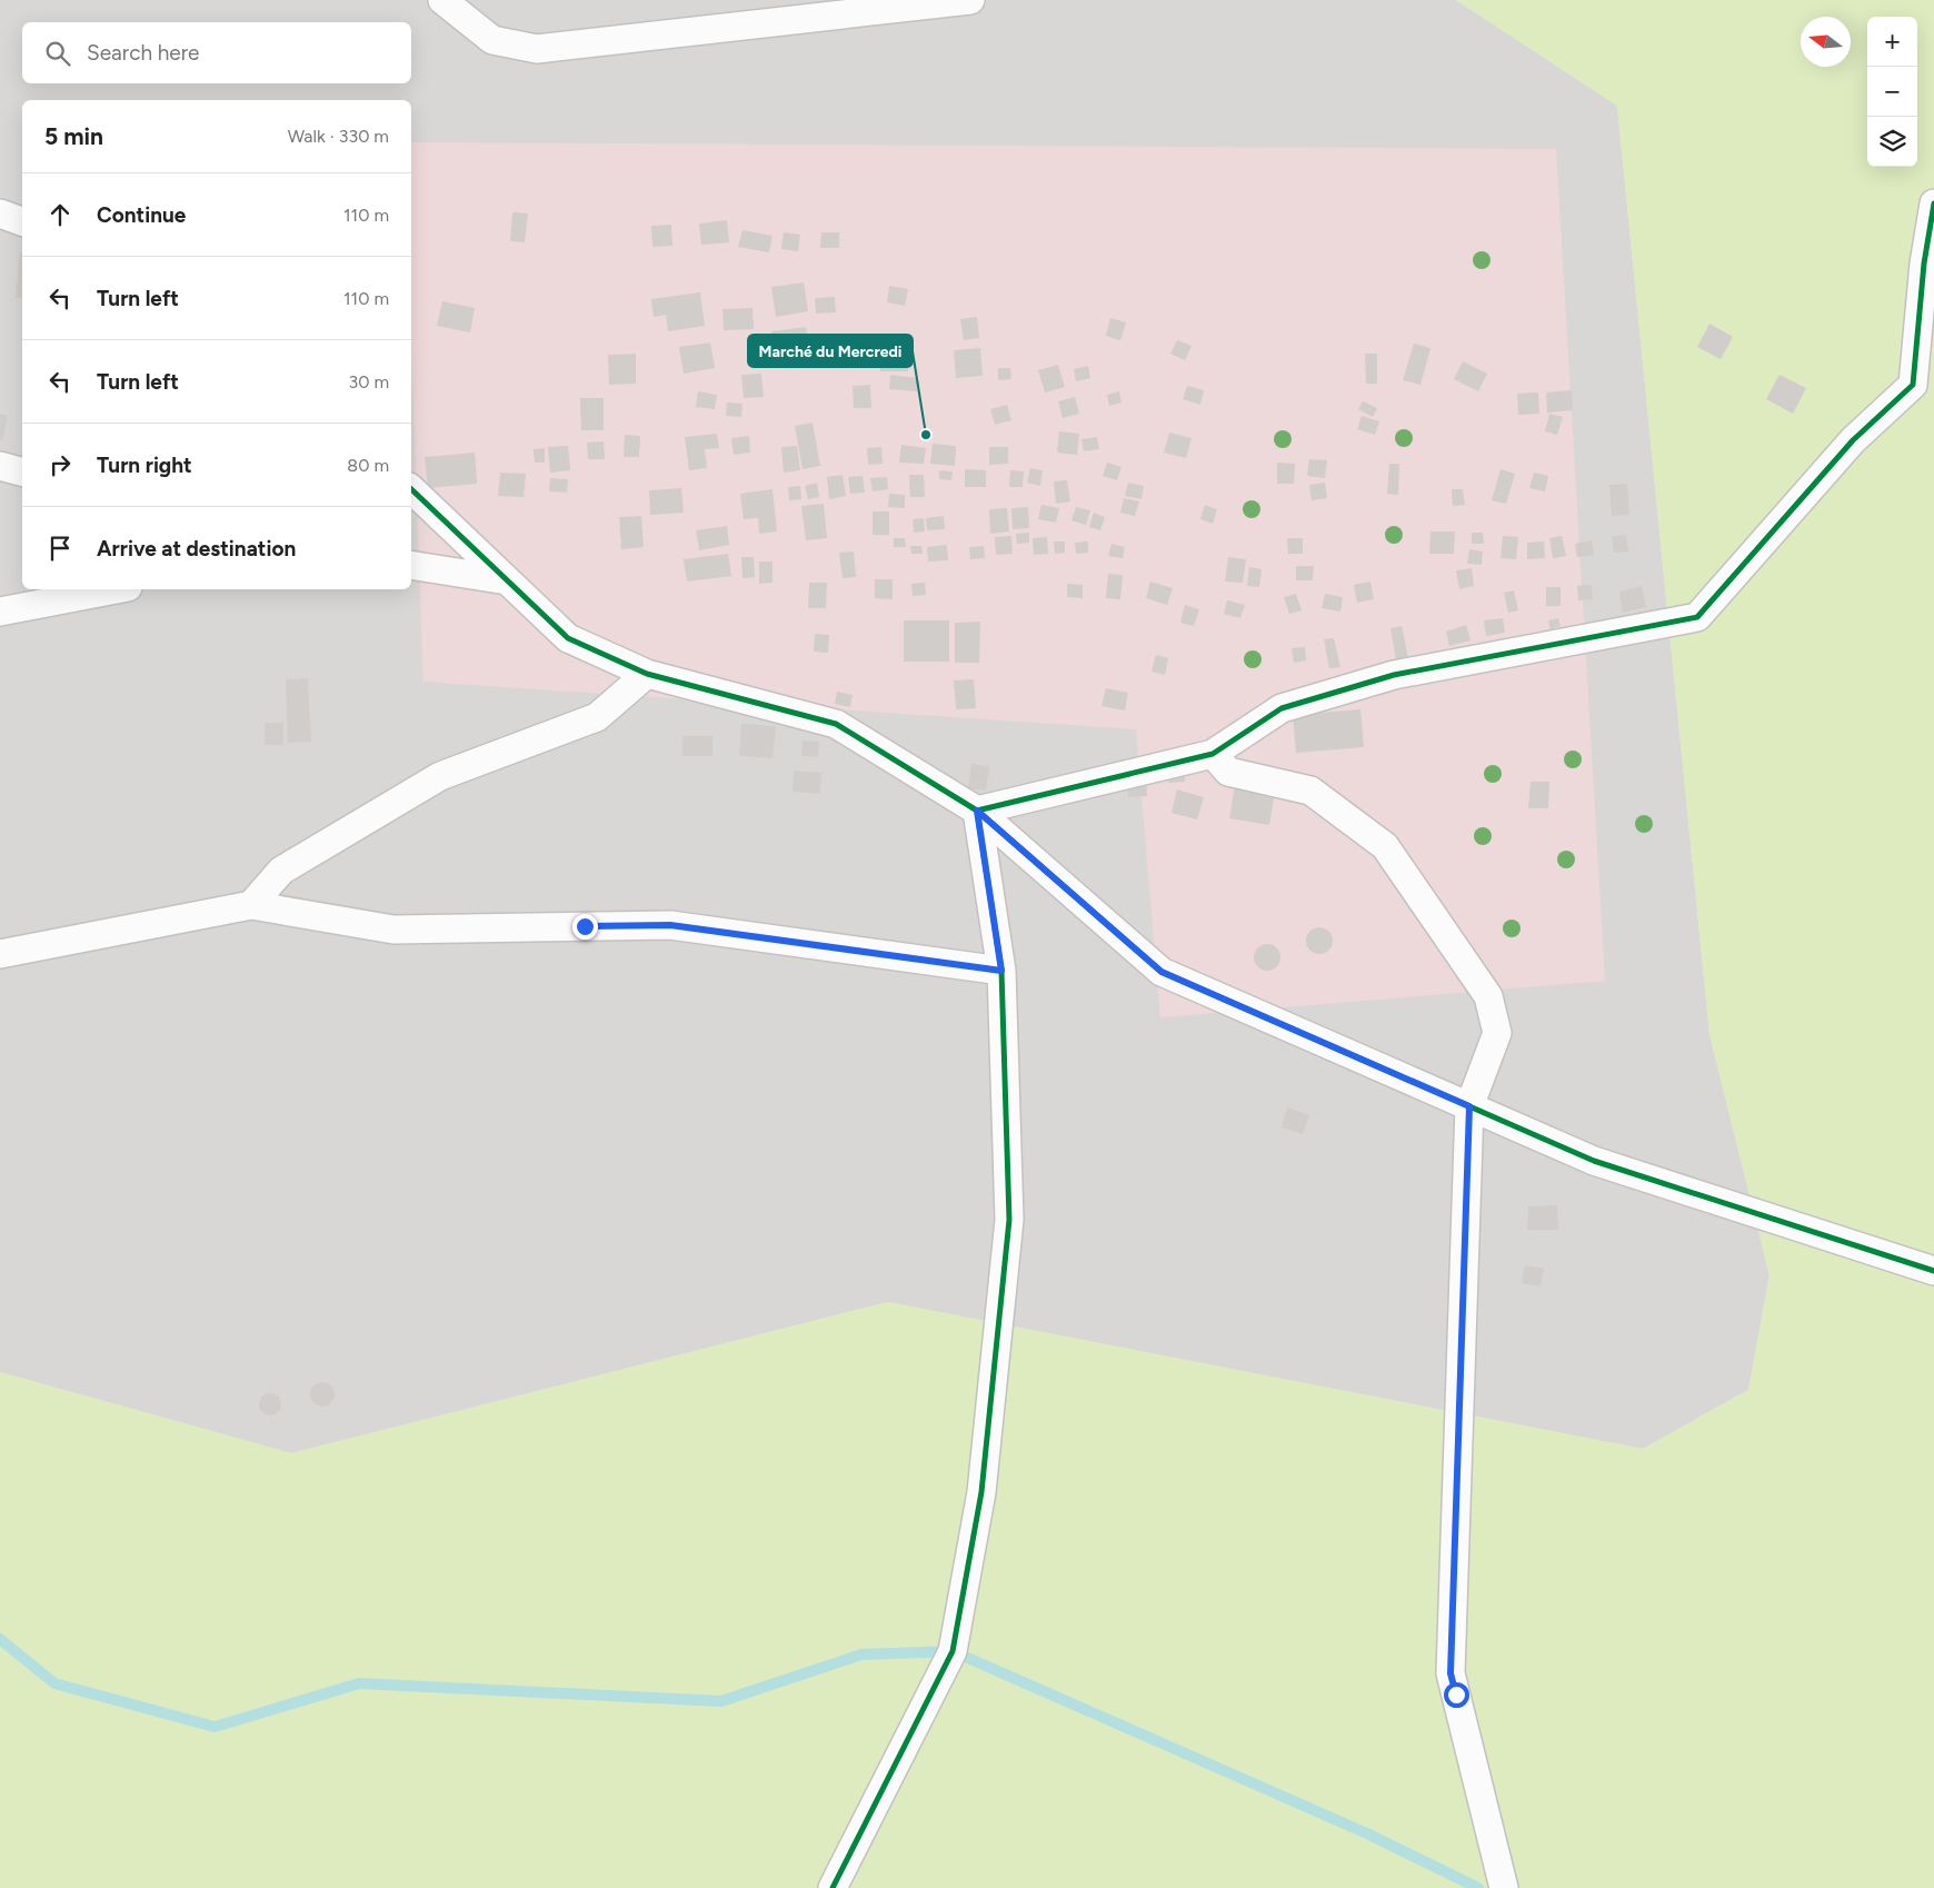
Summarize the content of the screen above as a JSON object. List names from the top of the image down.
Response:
{
  "places": ["Marché du Mercredi"],
  "north": "left",
  "page": {
    "map_buttons": ["+", "−"],
    "search": "Search here",
    "heading": ["5 min", "Walk · 330 m"],
    "list": [
      ["Continue", "110 m"],
      ["Turn left", "110 m"],
      ["Turn left", "30 m"],
      ["Turn right", "80 m"],
      "Arrive at destination"
    ]
  }
}
